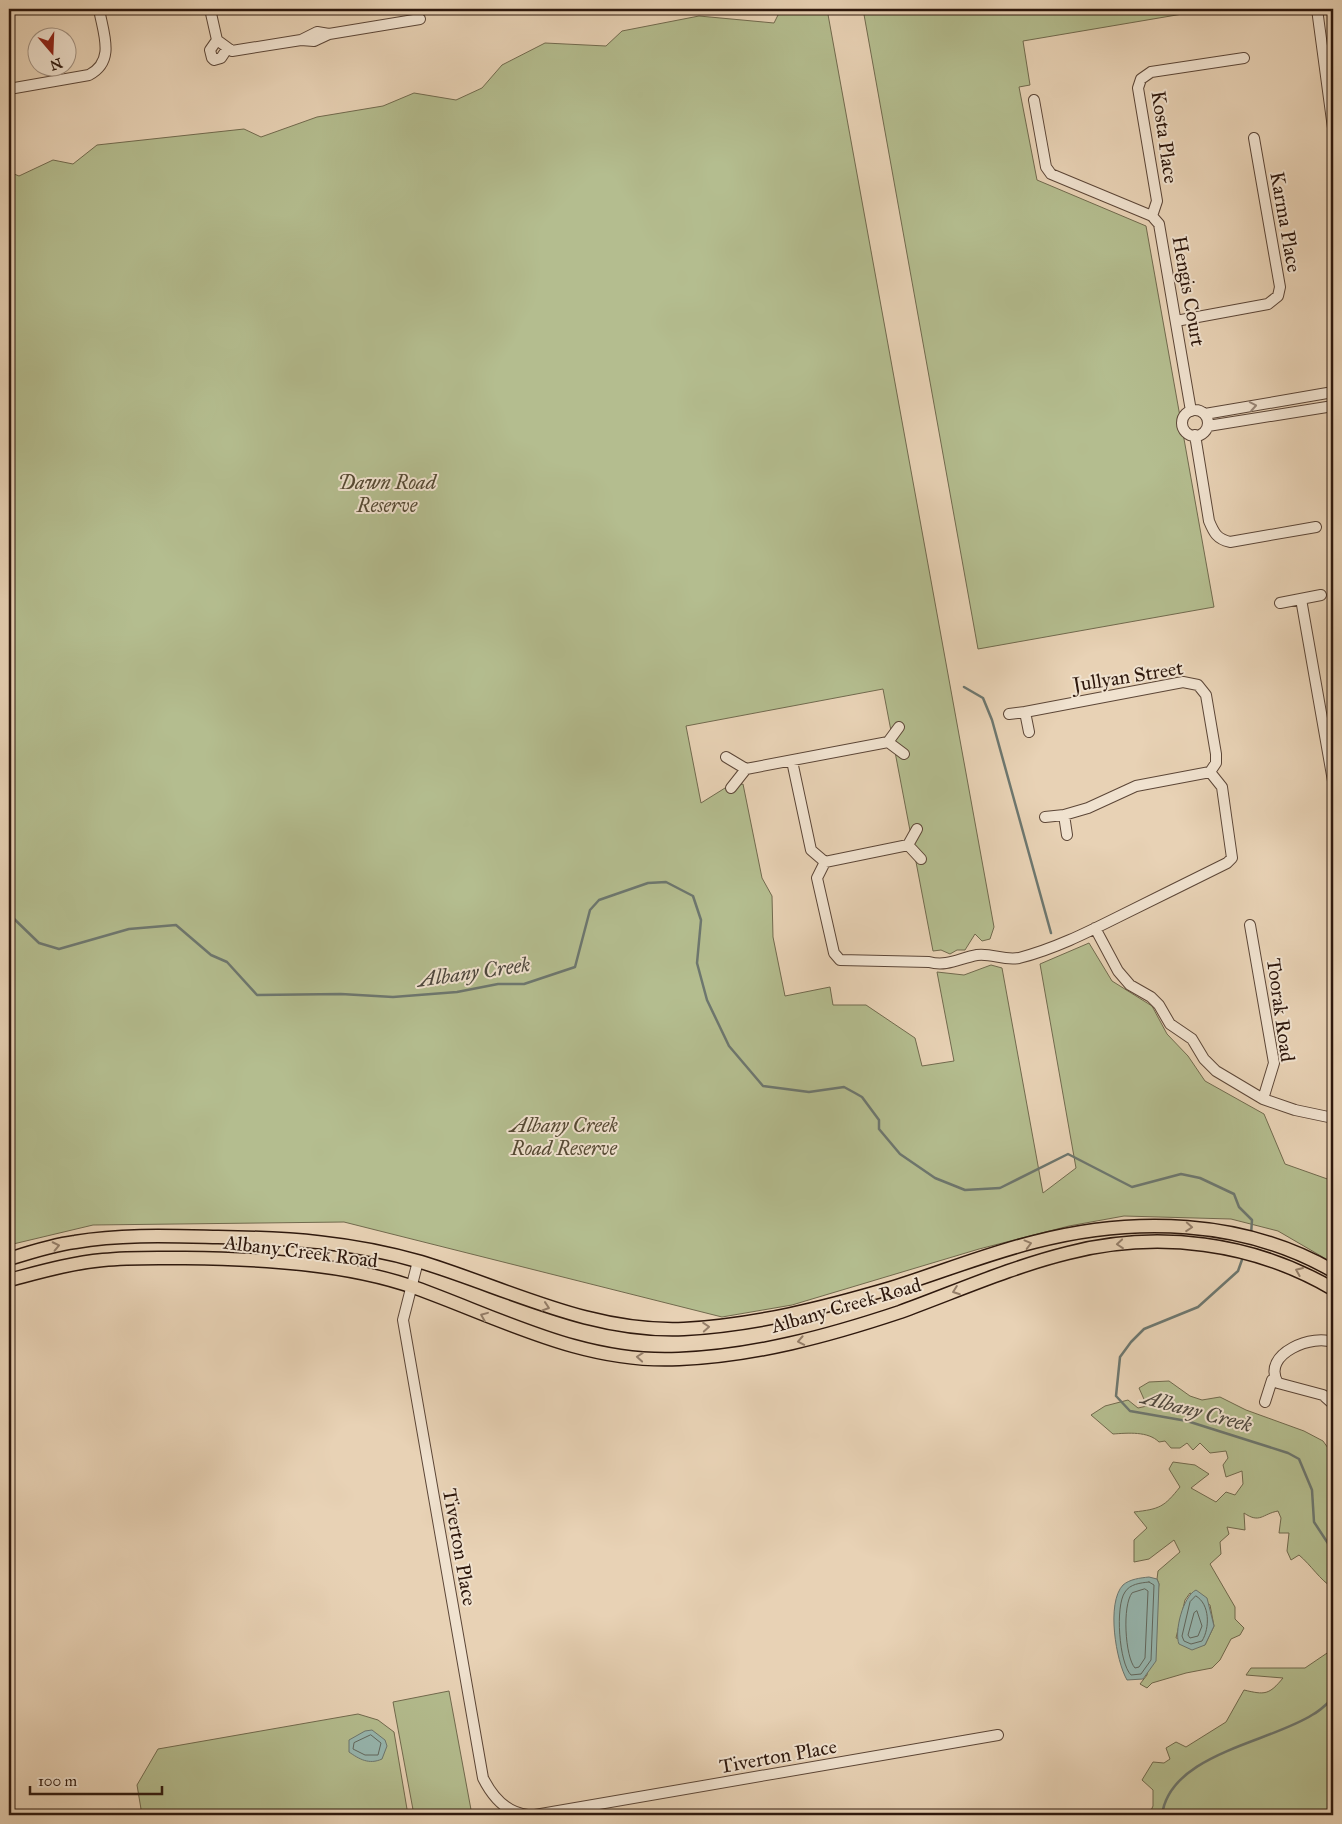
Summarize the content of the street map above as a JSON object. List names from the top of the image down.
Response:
{
  "streets": {
    "main road": ["Albany Creek Road"],
    "street": [
      "Kosta Place",
      "Karma Place",
      "Hengis Court",
      "Jullyan Street",
      "Toorak Road",
      "Tiverton Place"
    ]
  },
  "crossings": [
    ["Kosta Place", "Hengis Court"],
    ["Karma Place", "Hengis Court"],
    ["Albany Creek Road", "Tiverton Place"]
  ],
  "water": ["Albany Creek"],
  "parks": ["Dawn Road Reserve", "Albany Creek Road Reserve"],
  "scale_bar": "100 m",
  "north": "bottom"
}
